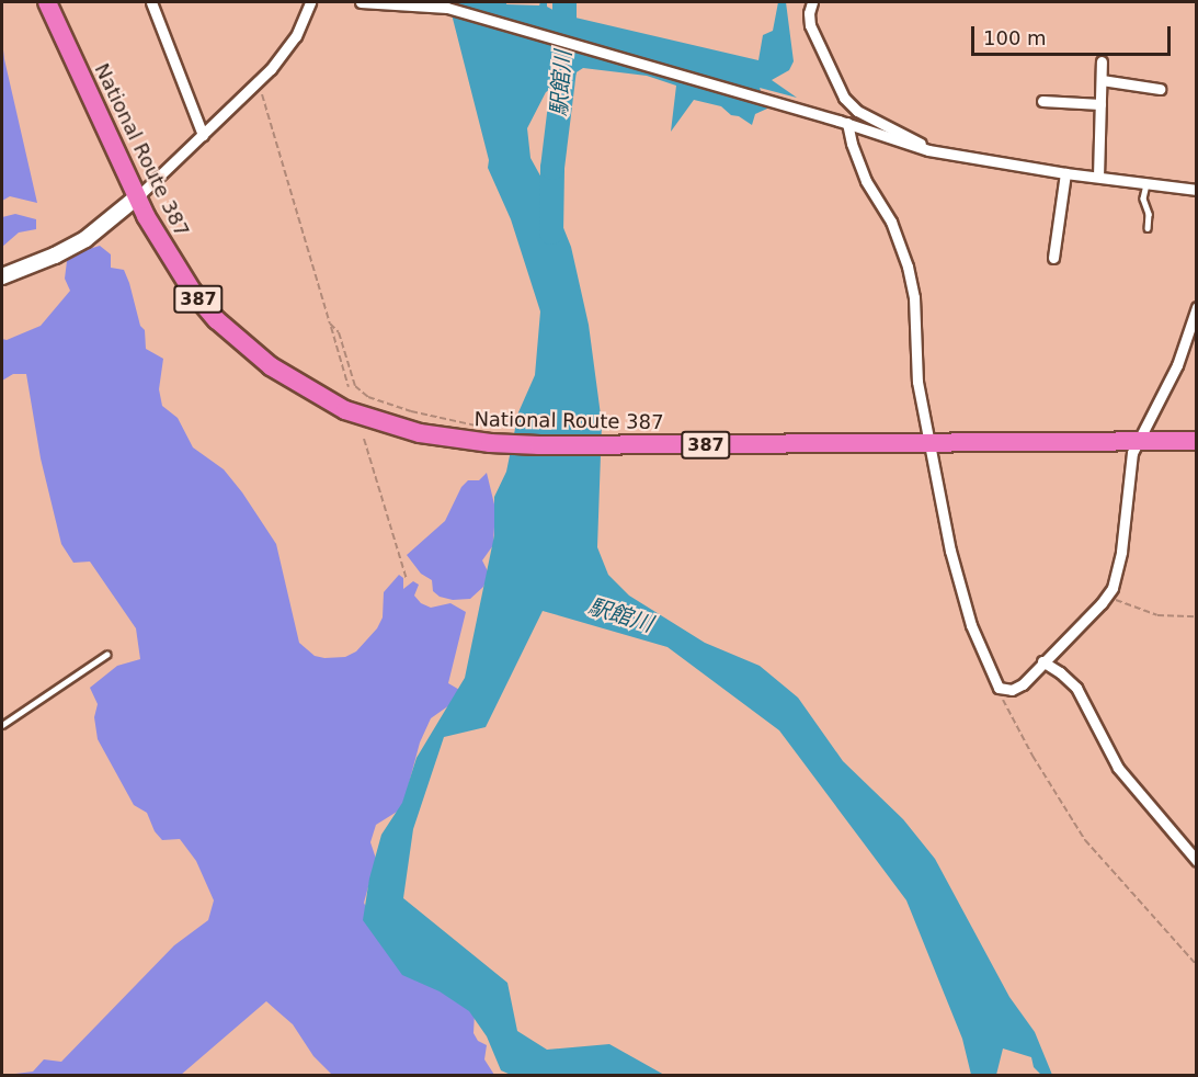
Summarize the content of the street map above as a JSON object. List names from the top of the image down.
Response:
{
  "streets": {
    "highway": ["National Route 387", "387"]
  },
  "water": ["駅館川"],
  "scale_bar": "100 m"
}
